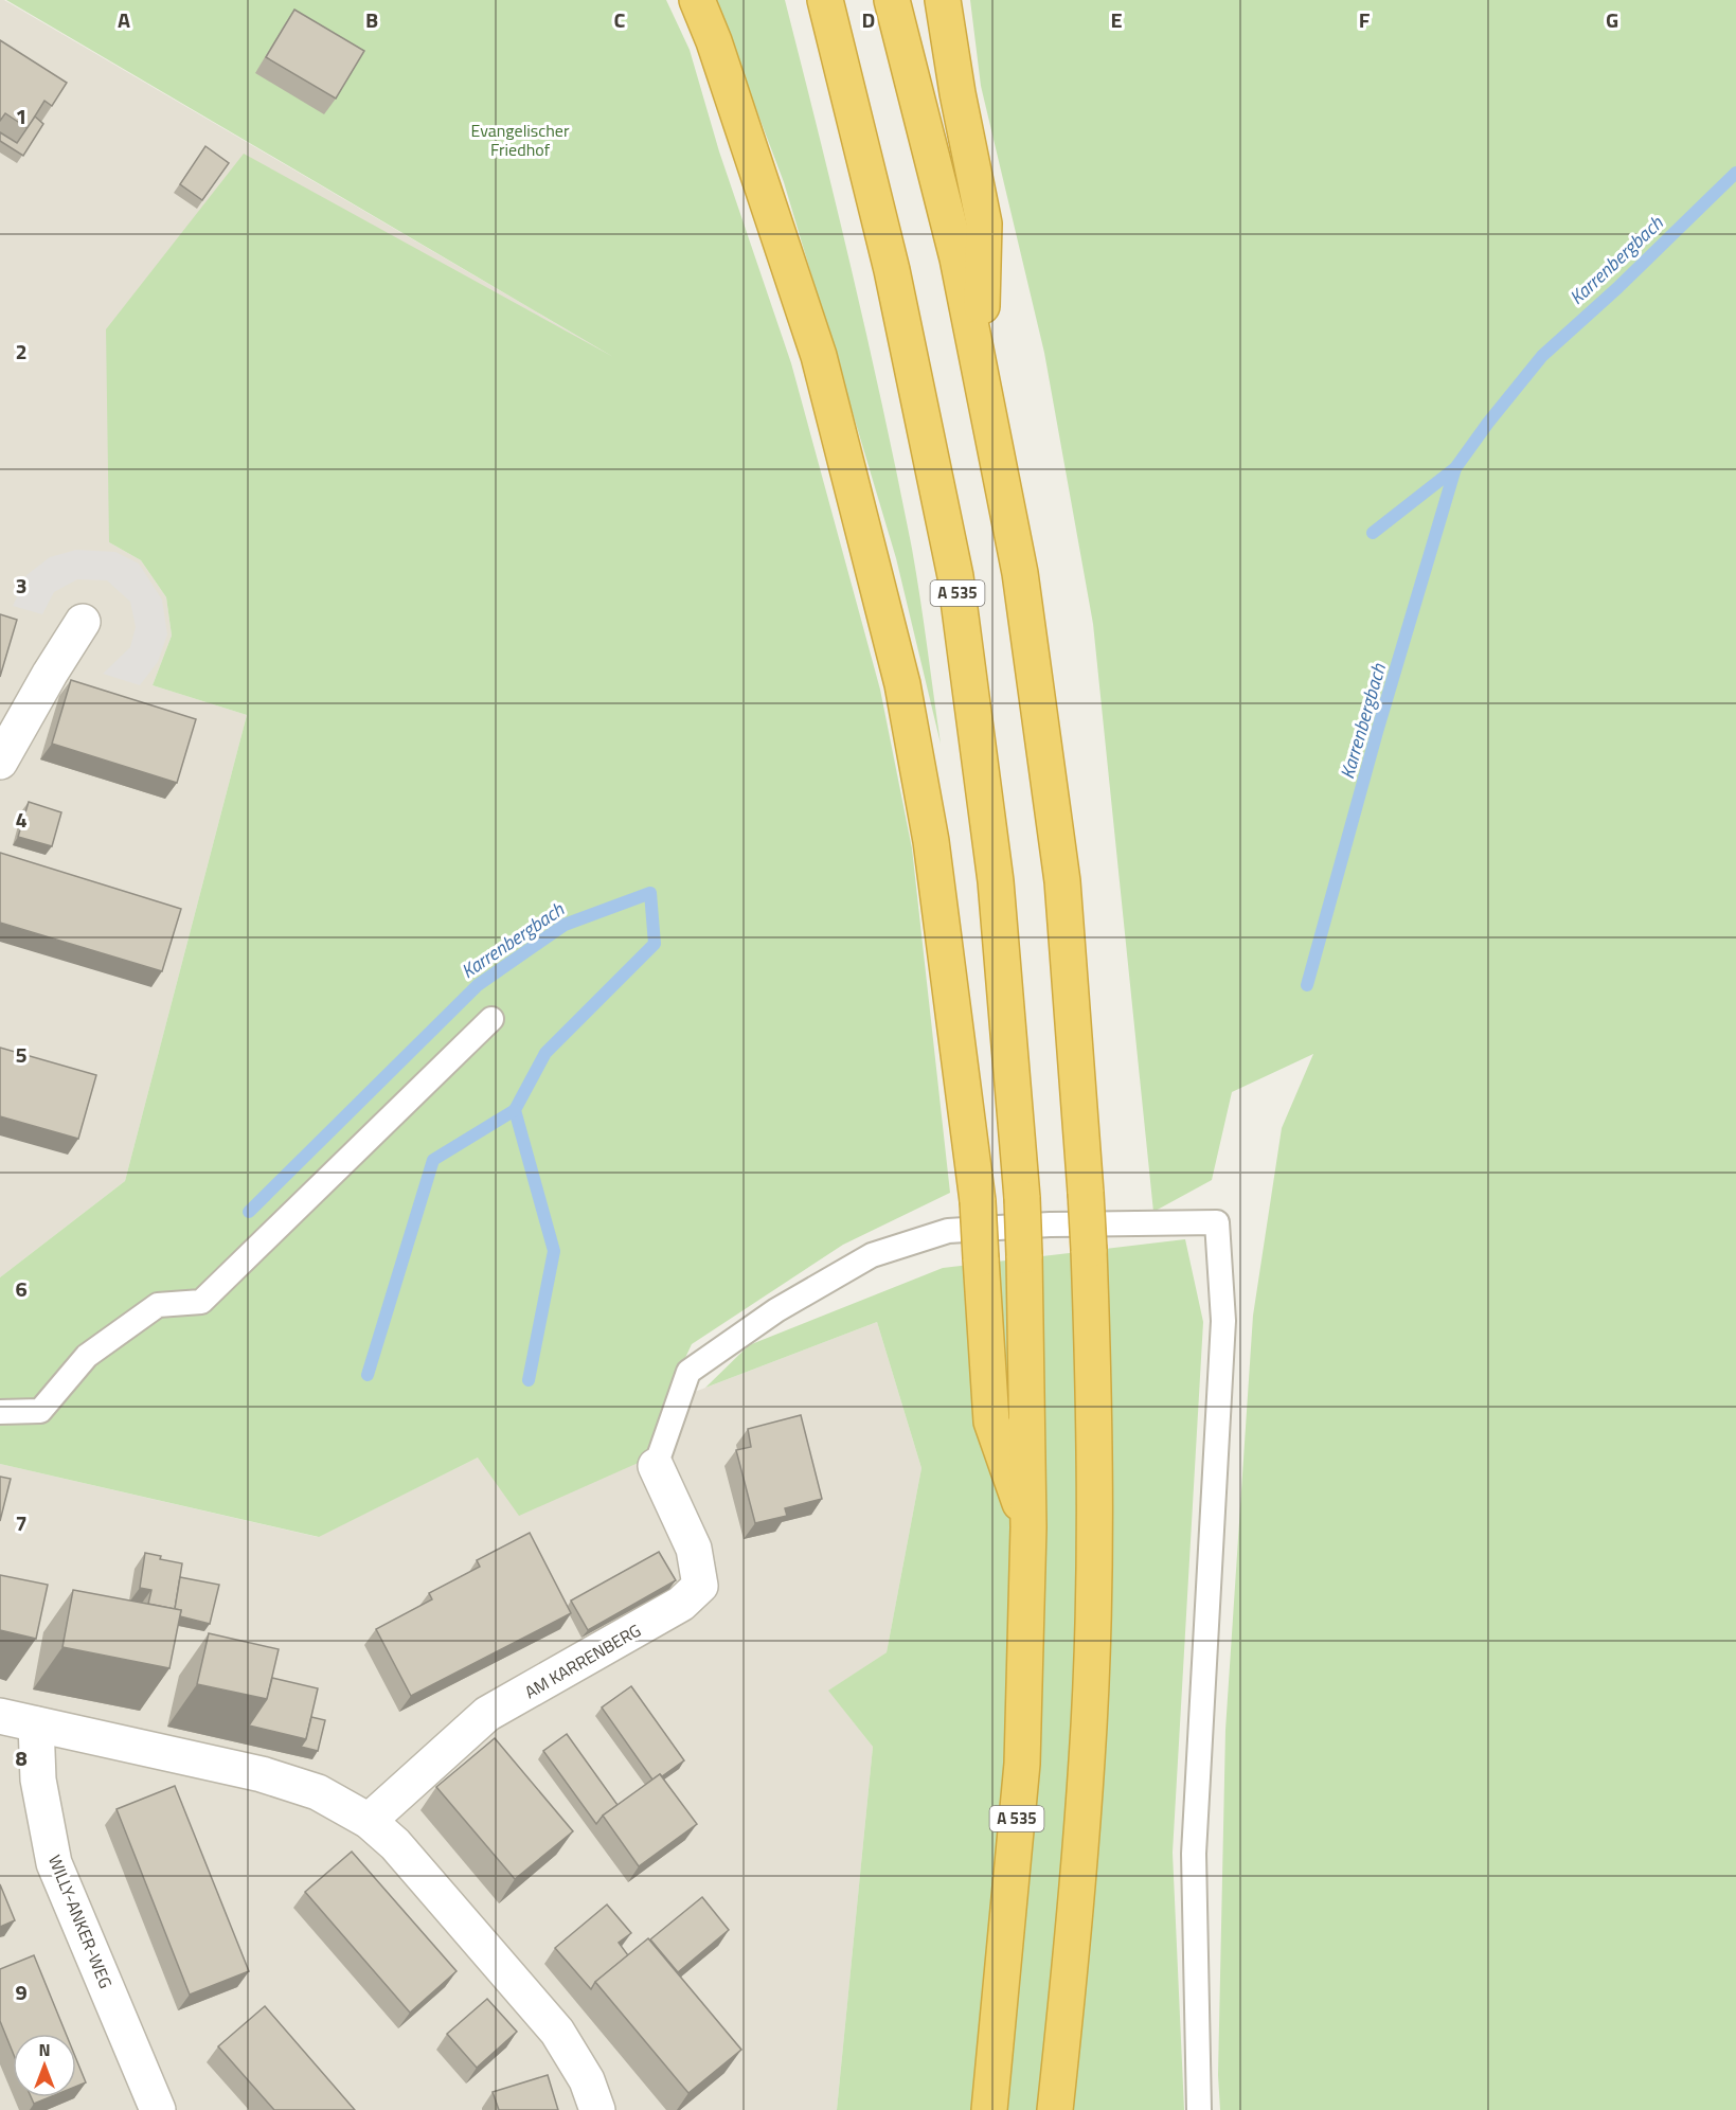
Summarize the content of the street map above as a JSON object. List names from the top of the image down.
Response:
{
  "streets": {
    "highway": ["A 535"],
    "street": ["AM KARRENBERG", "WILLY-ANKER-WEG"]
  },
  "water": ["Karrenbergbach"],
  "parks": ["Evangelischer Friedhof"],
  "north": "top",
  "grid": {
    "columns": [
      "A",
      "B",
      "C",
      "D",
      "E",
      "F",
      "G"
    ],
    "rows": [
      "1",
      "2",
      "3",
      "4",
      "5",
      "6",
      "7",
      "8",
      "9"
    ]
  }
}
